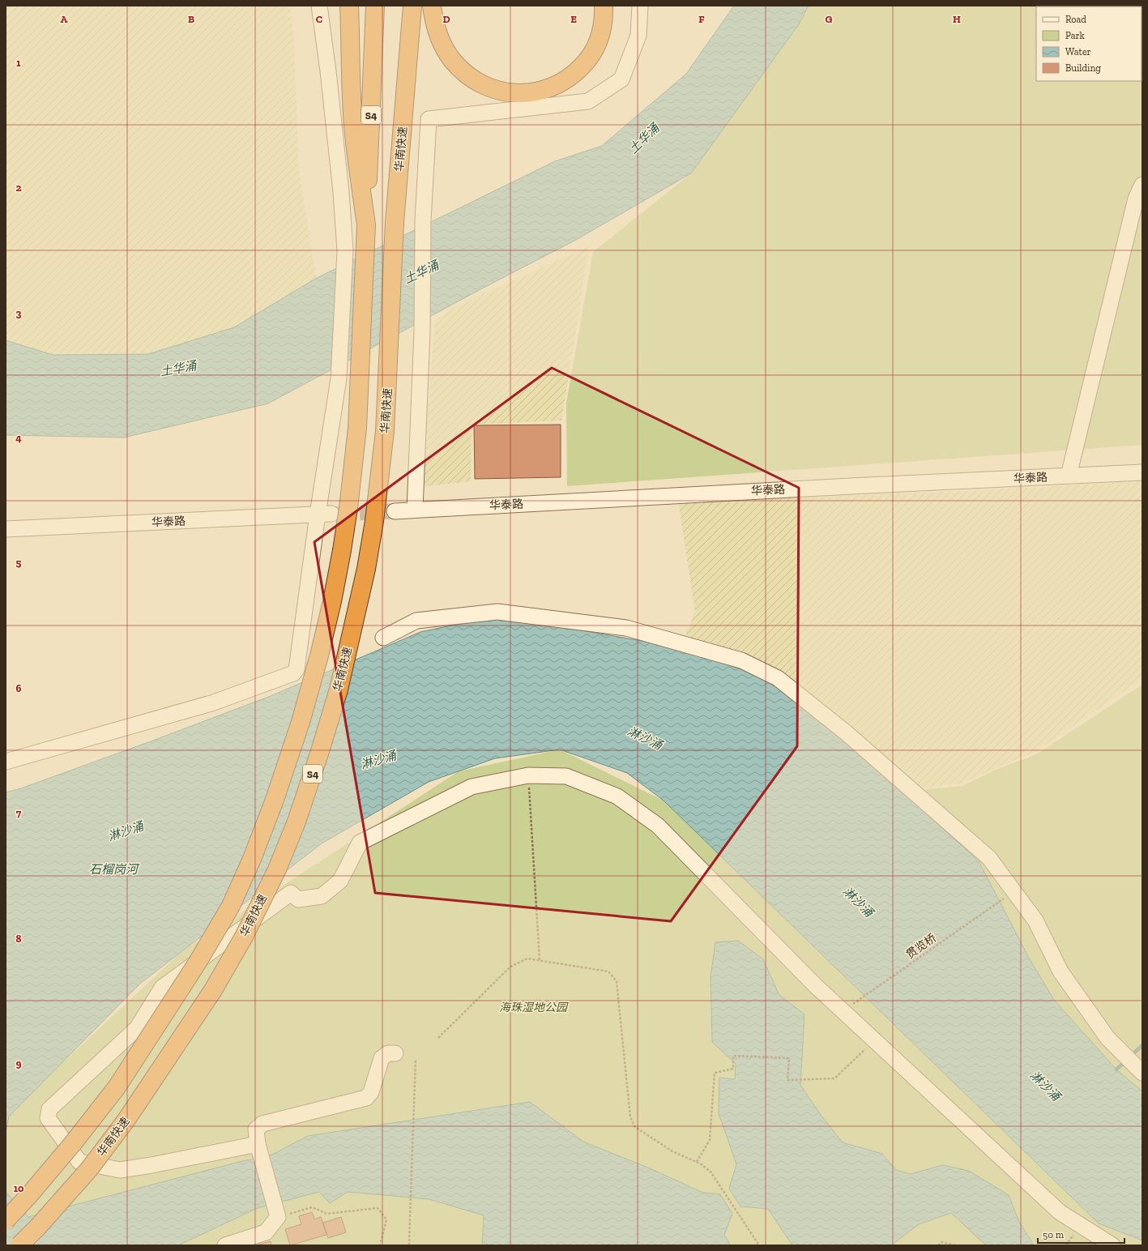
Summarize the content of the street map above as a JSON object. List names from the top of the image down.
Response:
{
  "streets": {
    "highway": ["S4", "华南快速"],
    "street": ["华泰路"],
    "path": ["贯览桥"]
  },
  "water": ["土华涌", "淋沙涌", "石榴岗河"],
  "parks": ["海珠湿地公园"],
  "legend": [
    "Road",
    "Park",
    "Water",
    "Building"
  ],
  "scale_bar": "50 m",
  "grid": {
    "columns": [
      "A",
      "B",
      "C",
      "D",
      "E",
      "F",
      "G",
      "H"
    ],
    "rows": [
      "1",
      "2",
      "3",
      "4",
      "5",
      "6",
      "7",
      "8",
      "9",
      "10"
    ]
  }
}
